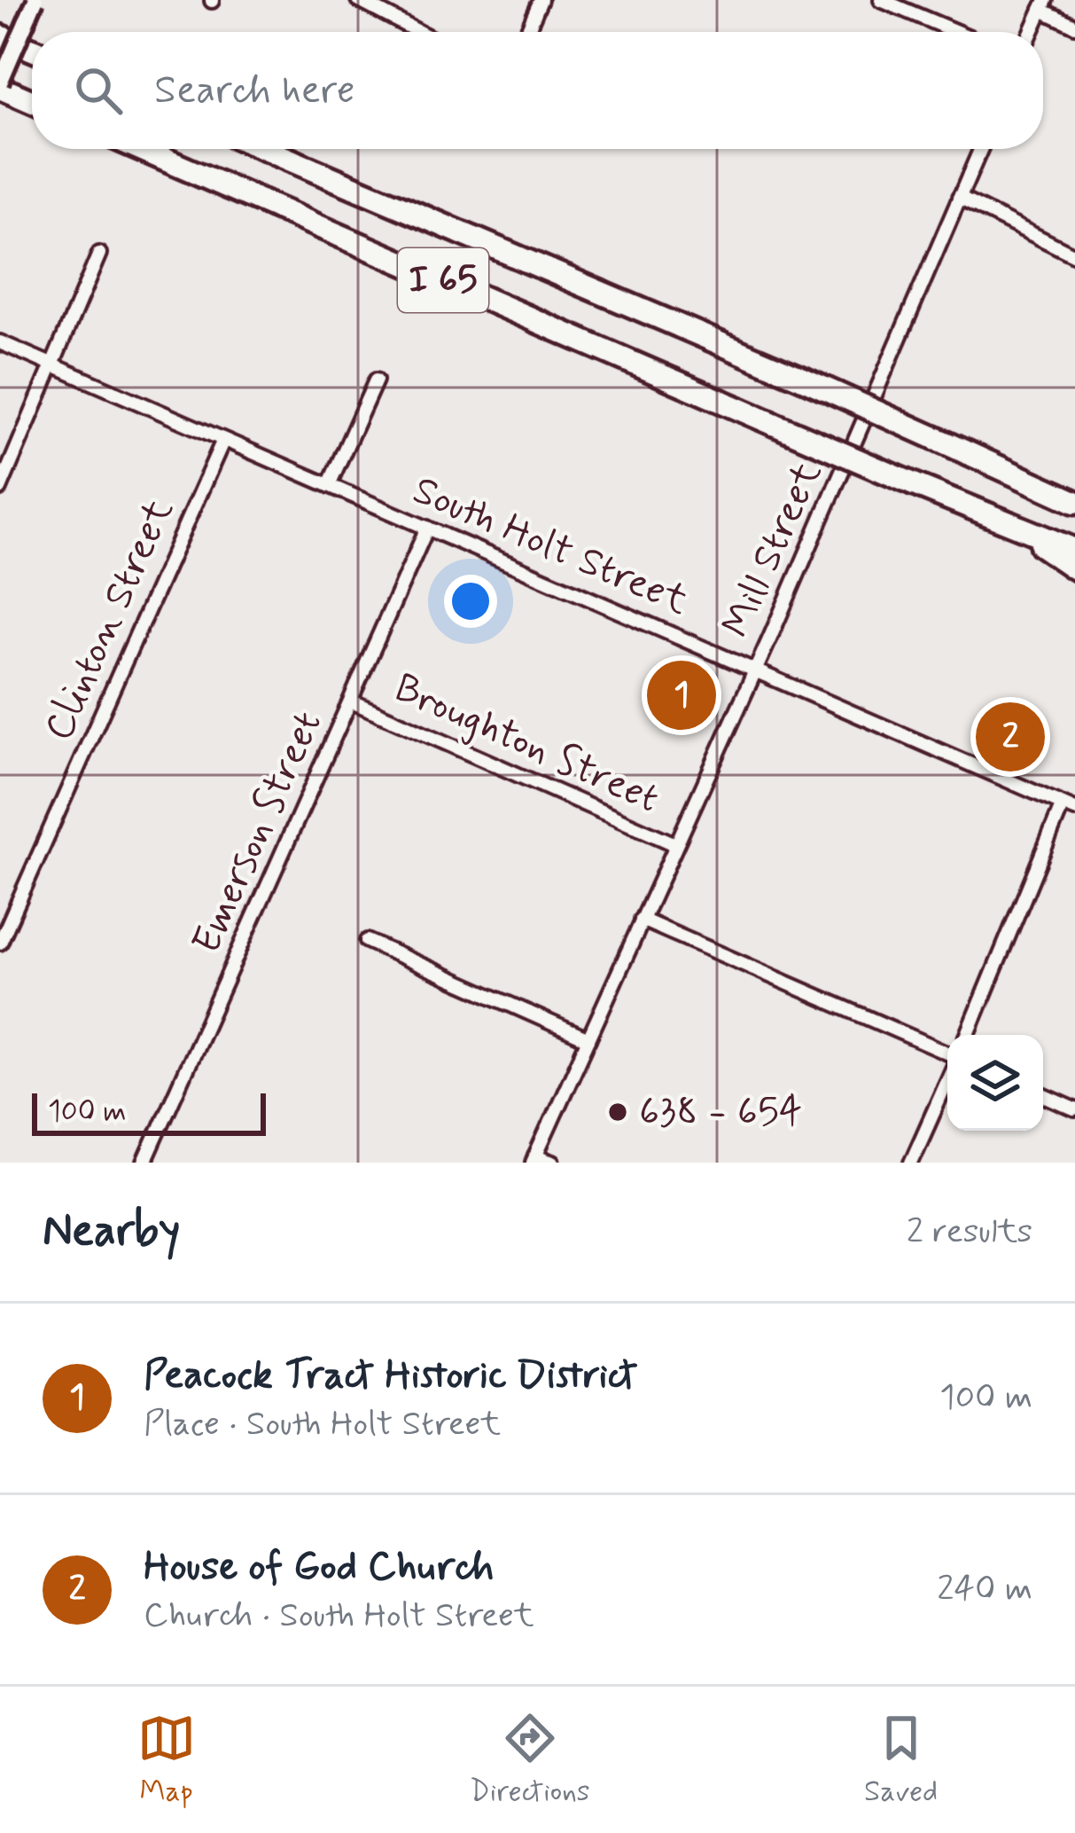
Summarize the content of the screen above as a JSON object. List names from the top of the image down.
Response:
{
  "streets": {
    "highway": ["I 65"],
    "street": [
      "South Holt Street",
      "Mill Street",
      "Clinton Street",
      "Broughton Street",
      "Emerson Street"
    ]
  },
  "crossings": [
    ["South Holt Street", "Mill Street"],
    ["South Holt Street", "Clinton Street"],
    ["South Holt Street", "Emerson Street"],
    ["Mill Street", "Broughton Street"],
    ["Broughton Street", "Emerson Street"]
  ],
  "places": ["638 - 654"],
  "scale_bar": "100 m",
  "page": {
    "search": "Search here",
    "pins": ["1", "2"],
    "scale": "100 m",
    "heading": ["Nearby", "2 results"],
    "list": [
      {
        "mark": "1",
        "name": "Peacock Tract Historic District",
        "note": "Place · South Holt Street",
        "value": "100 m"
      },
      {
        "mark": "2",
        "name": "House of God Church",
        "note": "Church · South Holt Street",
        "value": "240 m"
      }
    ],
    "nav": ["Map", "Directions", "Saved"]
  }
}
